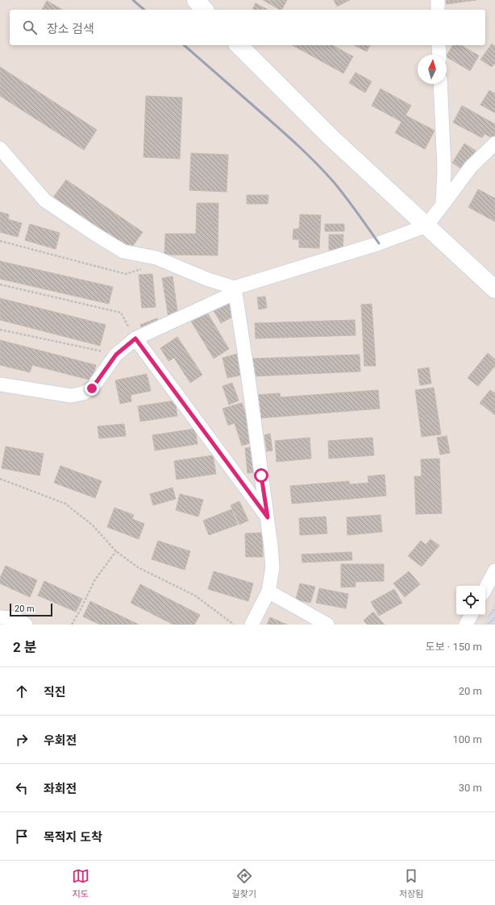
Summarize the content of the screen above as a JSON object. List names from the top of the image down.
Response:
{
  "scale_bar": "20 m",
  "north": "top",
  "page": {
    "search": "장소 검색",
    "scale": "20 m",
    "heading": ["2 분", "도보 · 150 m"],
    "list": [
      ["직진", "20 m"],
      ["우회전", "100 m"],
      ["좌회전", "30 m"],
      "목적지 도착"
    ],
    "nav": ["지도", "길찾기", "저장됨"]
  }
}
